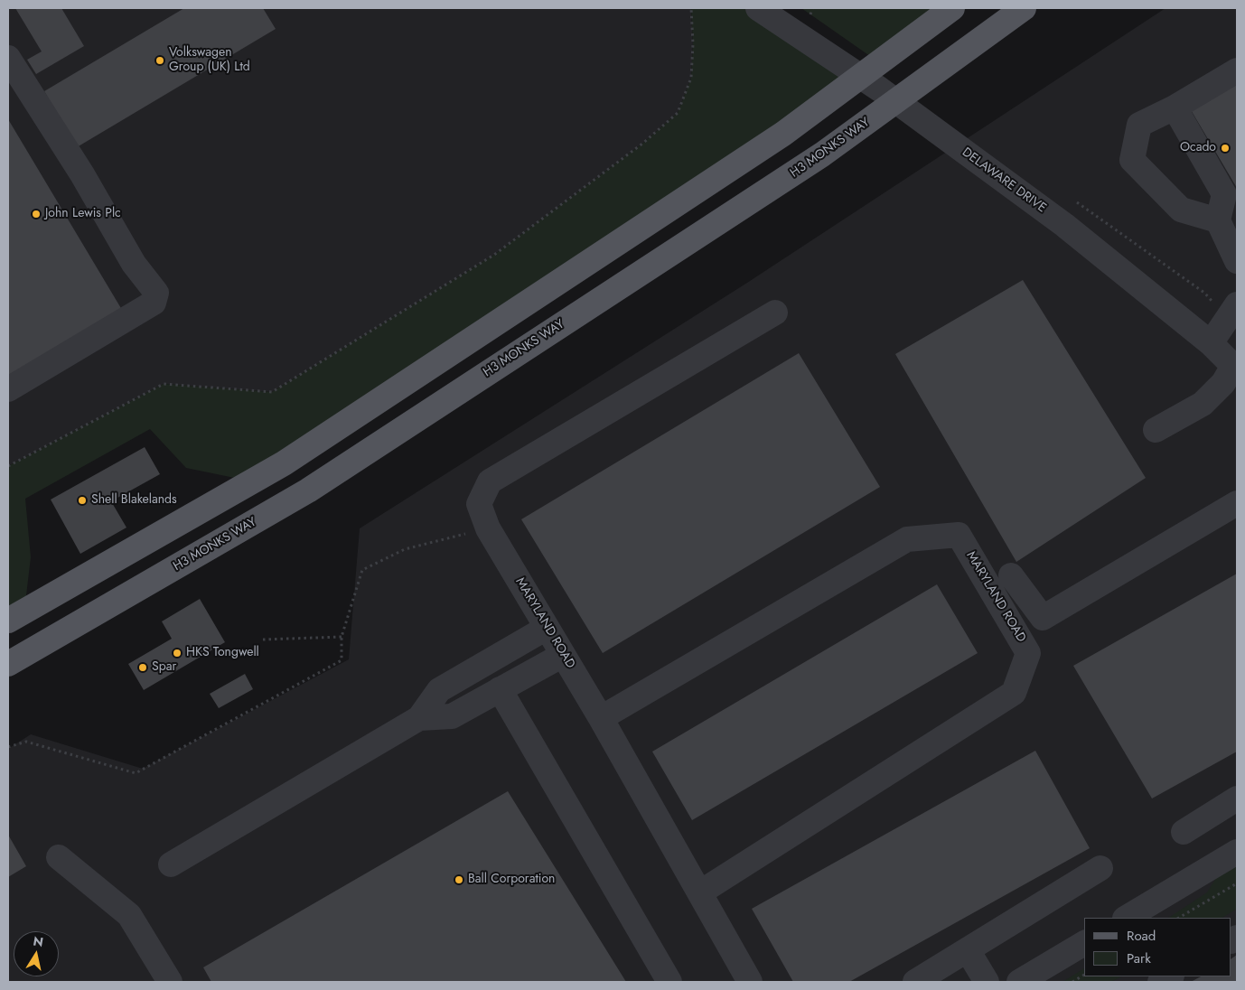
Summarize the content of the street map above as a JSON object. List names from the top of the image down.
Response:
{
  "streets": {
    "main road": ["H3 MONKS WAY"],
    "street": ["DELAWARE DRIVE", "MARYLAND ROAD"]
  },
  "places": [
    "Volkswagen Group (UK) Ltd",
    "Ocado",
    "John Lewis Plc",
    "Shell Blakelands",
    "HKS Tongwell",
    "Spar",
    "Ball Corporation"
  ],
  "legend": ["Road", "Park"],
  "north": "top"
}
